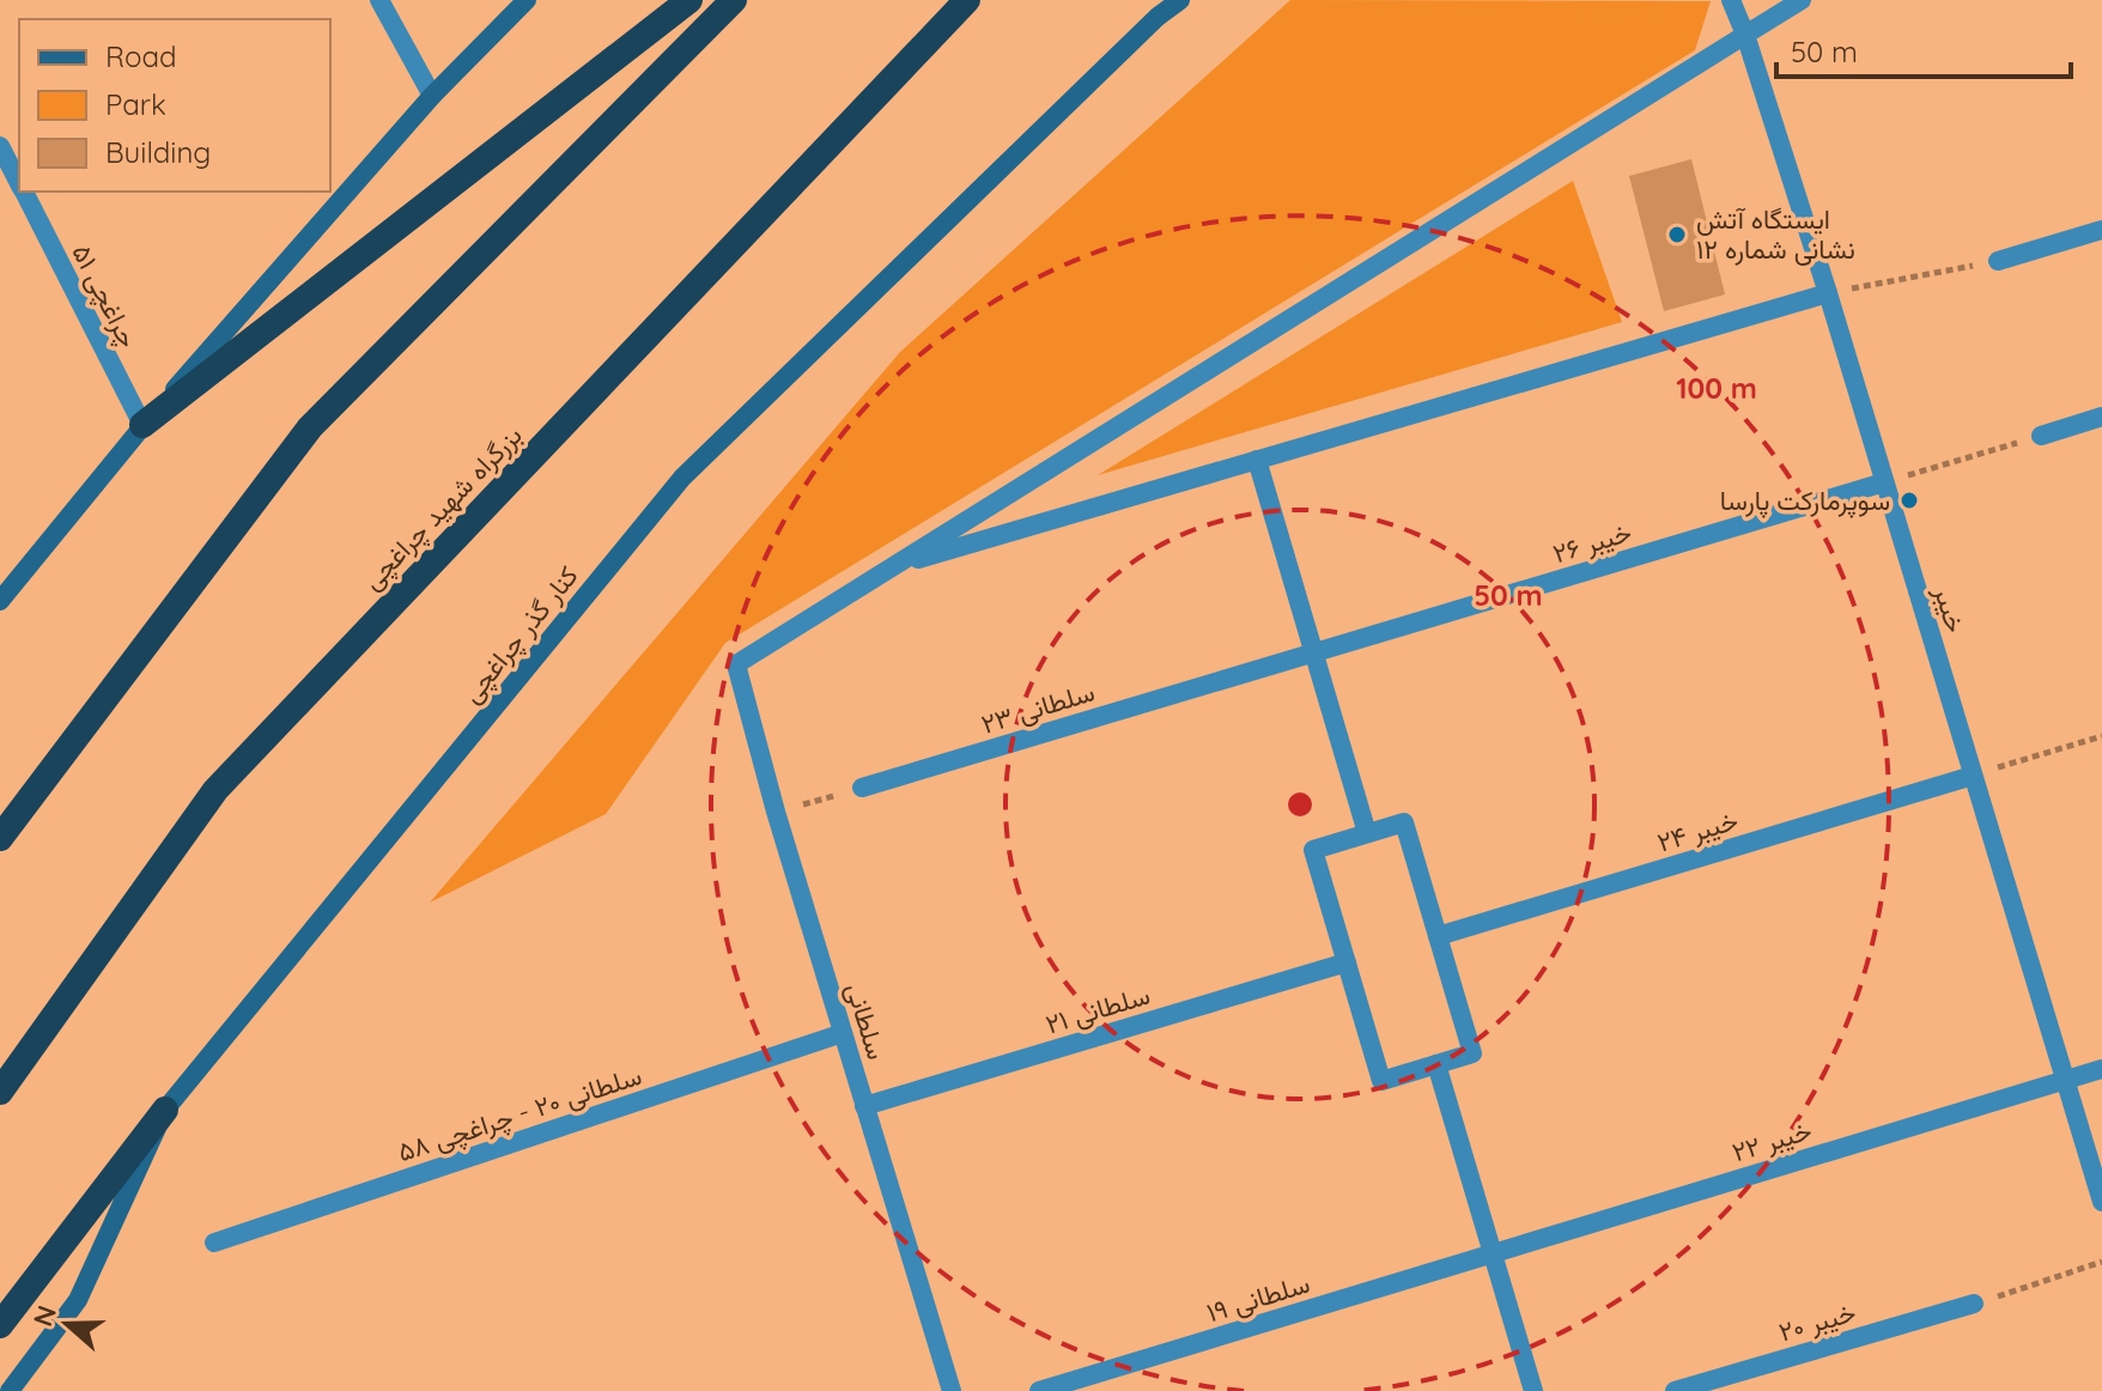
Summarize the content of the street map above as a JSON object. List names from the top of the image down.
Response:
{
  "streets": {
    "highway": ["بزرگراه شهید چراغچی"],
    "main road": ["کنار گذر چراغچی"],
    "street": [
      "چراغچی ۵۱",
      "خیبر ۲۶",
      "خیبر",
      "سلطانی ۲۳",
      "خیبر ۲۴",
      "سلطانی ۲۱",
      "سلطانی",
      "سلطانی ۲۰ - چراغچی ۵۸",
      "خیبر ۲۲",
      "سلطانی ۱۹",
      "خیبر ۲۰"
    ]
  },
  "crossings": [
    ["خیبر ۲۶", "خیبر"],
    ["خیبر ۲۶", "سلطانی ۲۳"],
    ["خیبر", "خیبر ۲۴"],
    ["خیبر", "خیبر ۲۲"],
    ["سلطانی ۲۱", "سلطانی"],
    ["سلطانی", "سلطانی ۲۰ - چراغچی ۵۸"],
    ["خیبر ۲۲", "سلطانی ۱۹"]
  ],
  "places": ["ایستگاه آتش نشانی شماره ۱۲", "سوپرمارکت پارسا"],
  "legend": ["Road", "Park", "Building"],
  "scale_bar": "50 m",
  "north": "left",
  "rings": ["100 m", "50 m"]
}
